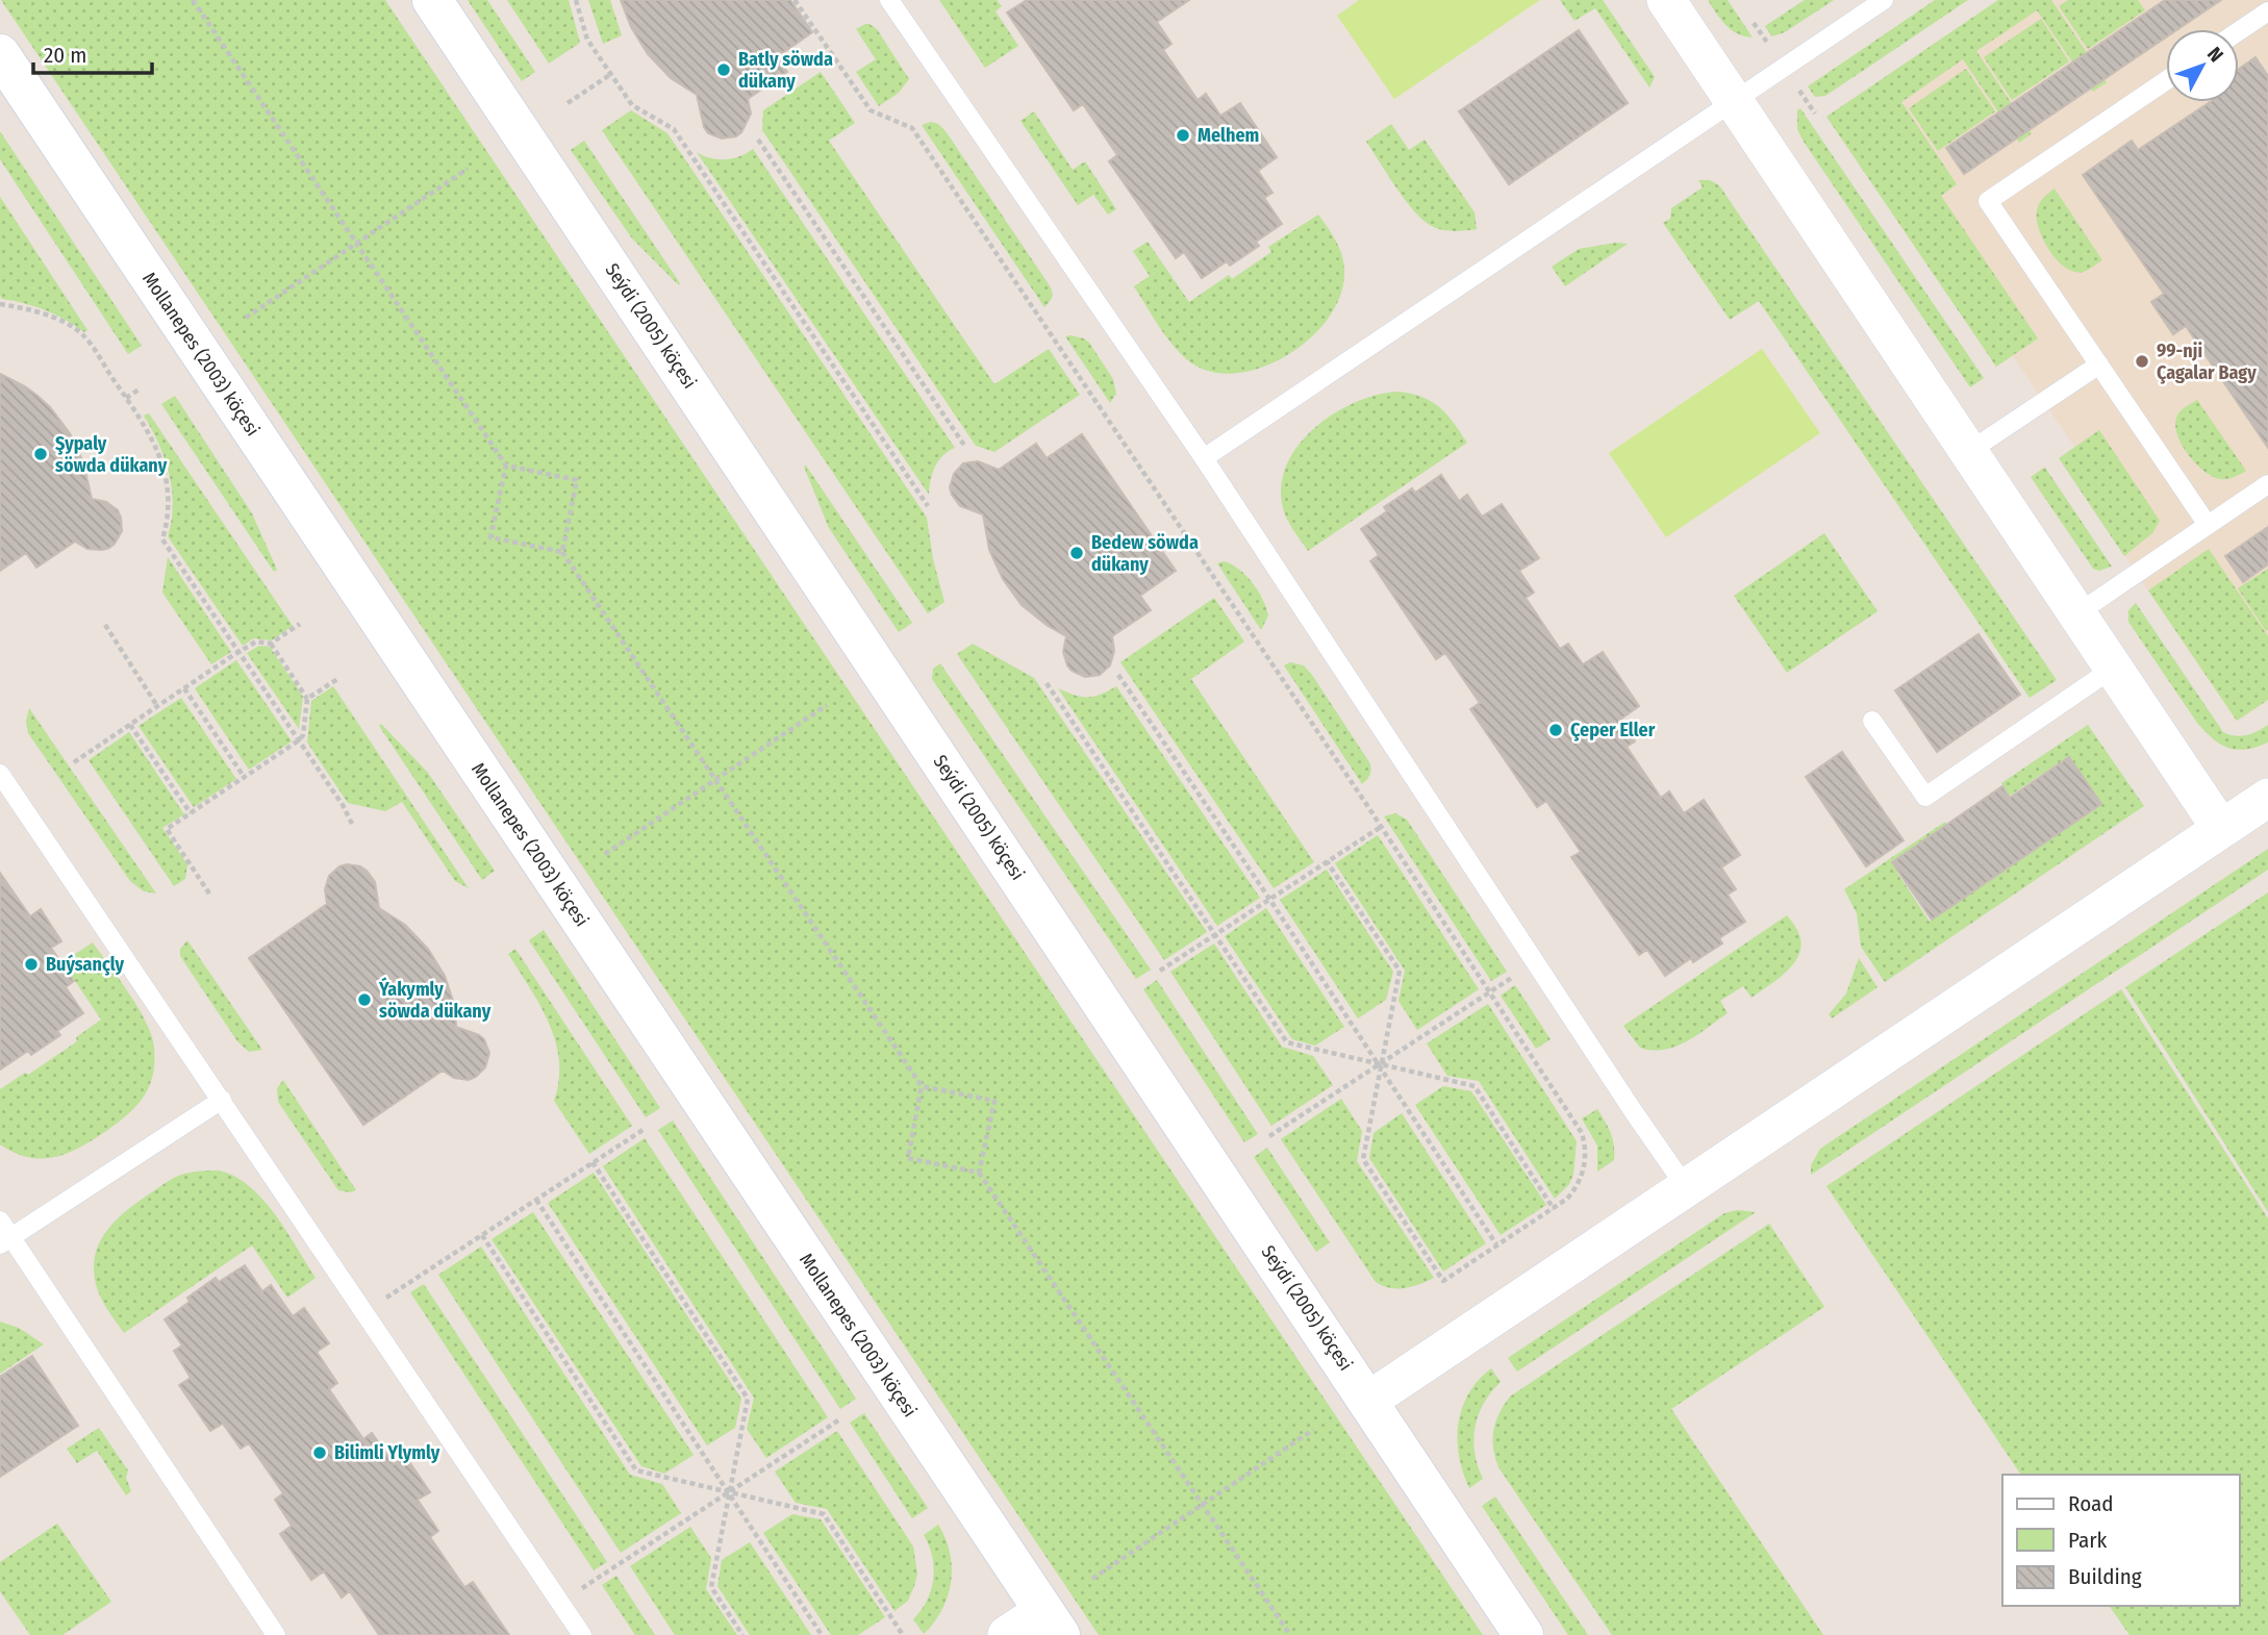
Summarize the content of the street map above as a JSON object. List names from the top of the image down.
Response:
{
  "streets": {
    "street": ["Seýdi (2005) köçesi", "Mollanepes (2003) köçesi"]
  },
  "places": [
    "Batly söwda dükany",
    "Melhem",
    "99-nji Çagalar Bagy",
    "Şypaly söwda dükany",
    "Bedew söwda dükany",
    "Çeper Eller",
    "Buýsançly",
    "Ýakymly söwda dükany",
    "Bilimli Ylymly"
  ],
  "legend": ["Road", "Park", "Building"],
  "scale_bar": "20 m",
  "north": "top right"
}
